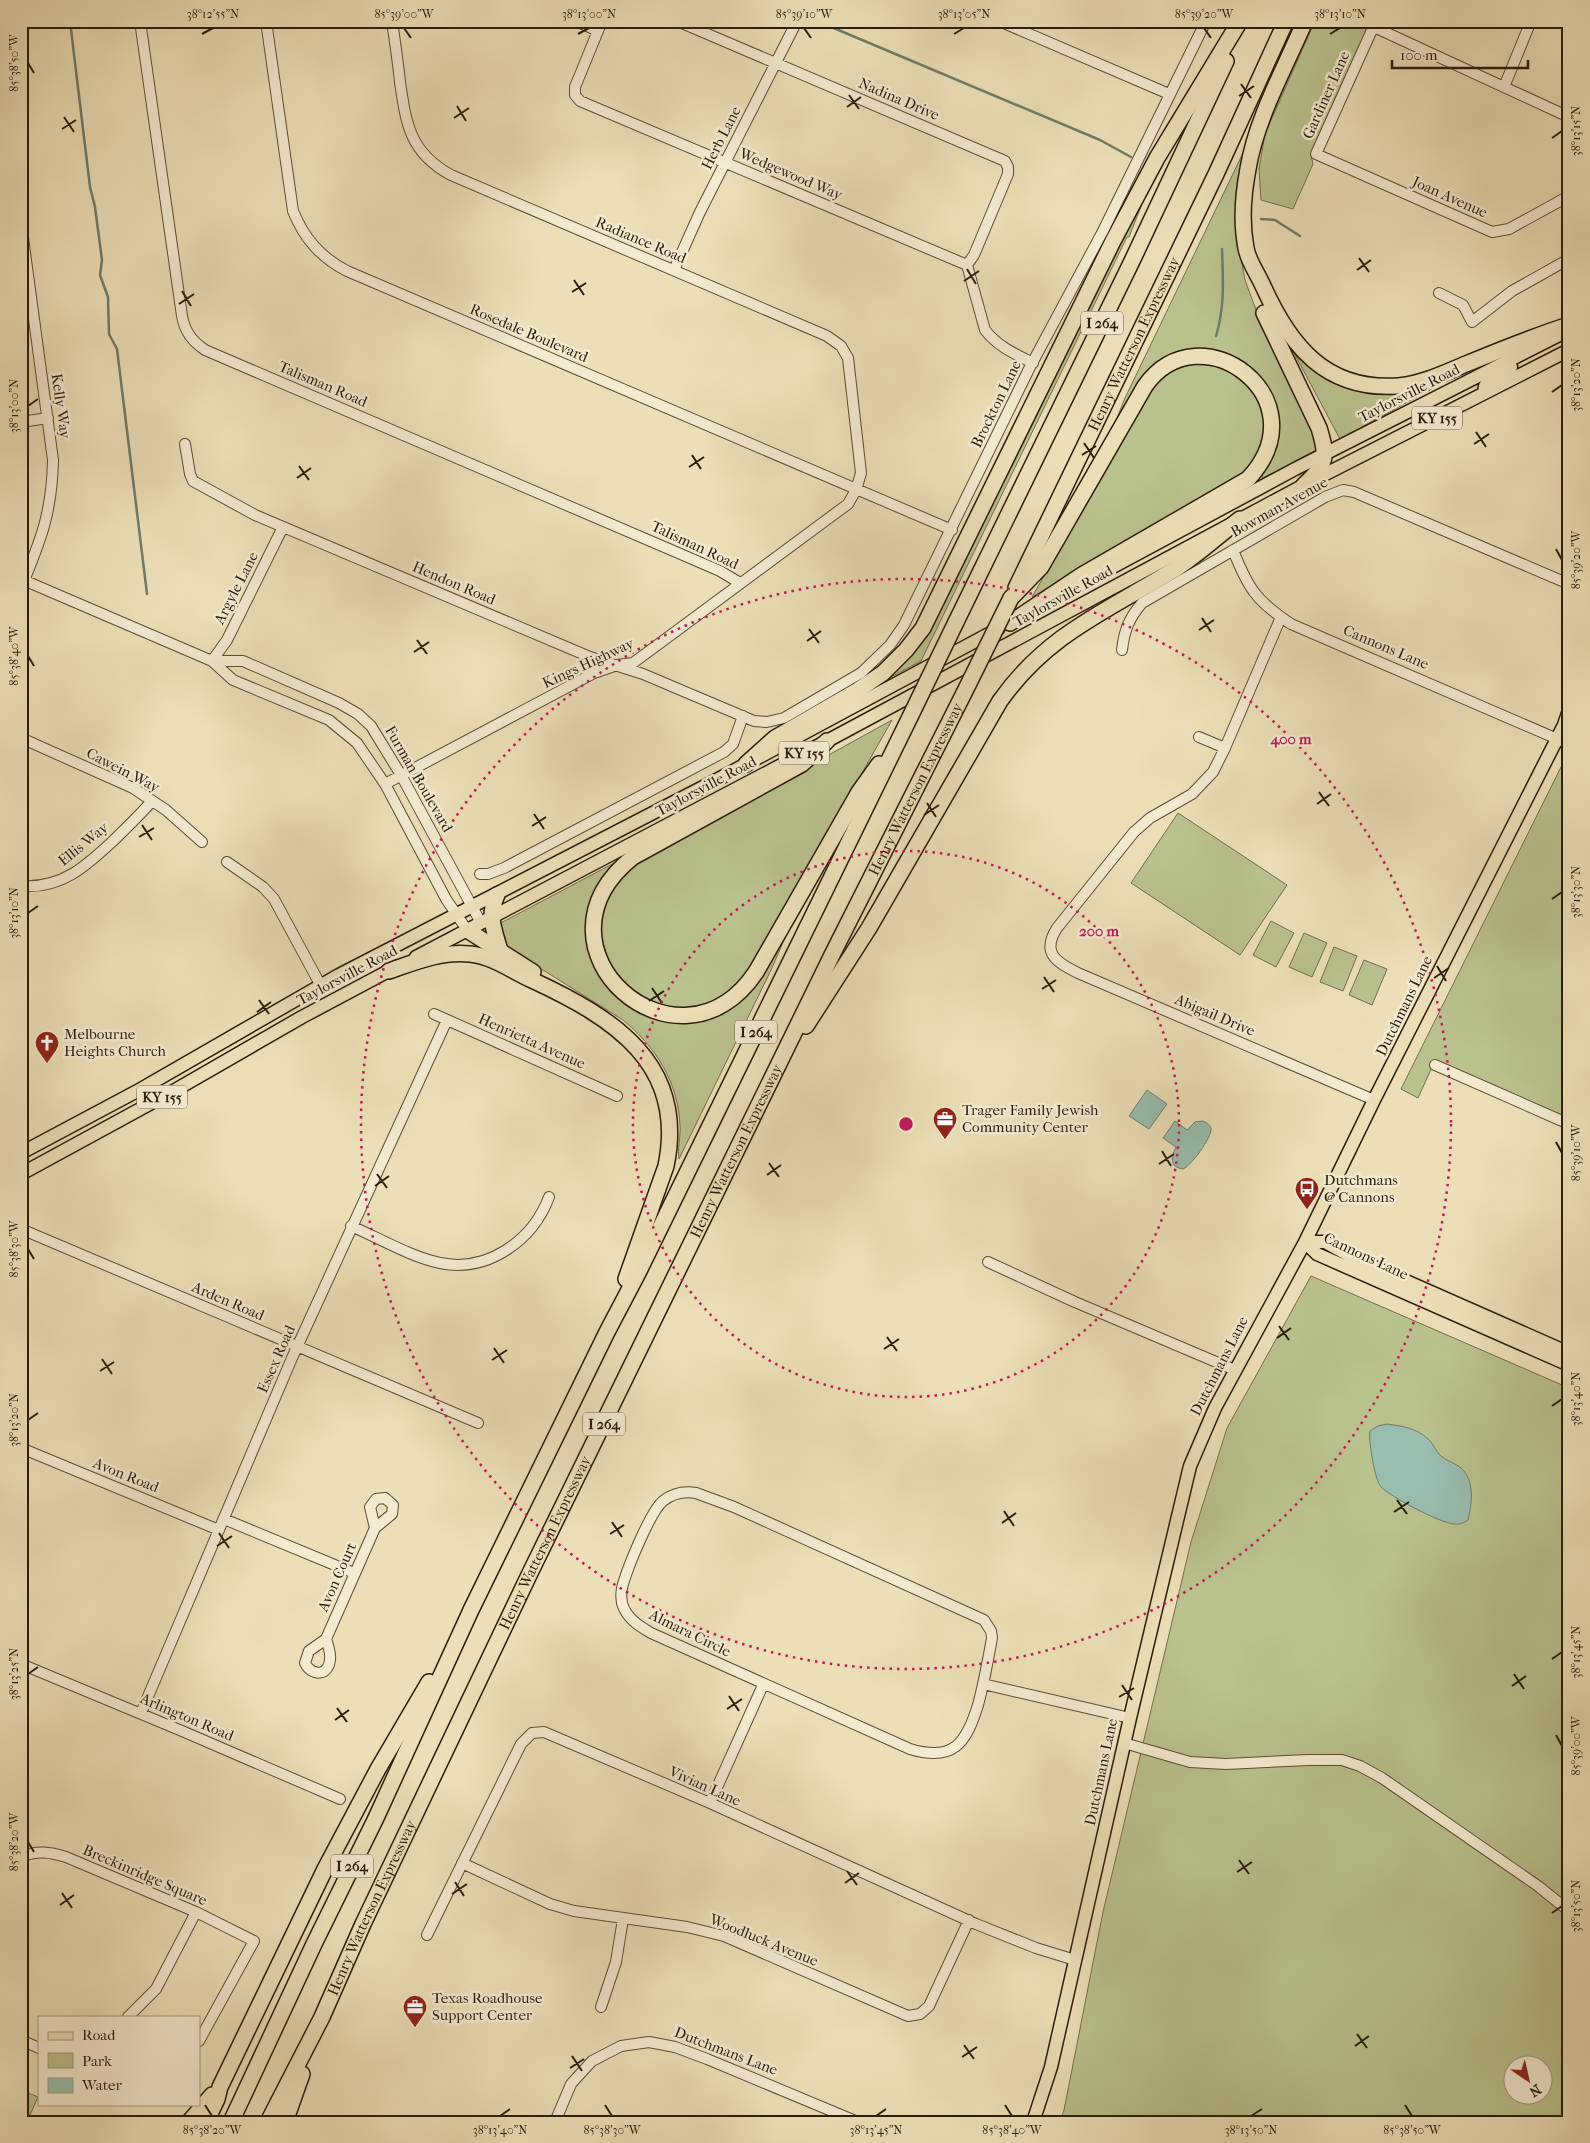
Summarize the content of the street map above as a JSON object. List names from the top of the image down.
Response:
{
  "streets": {
    "highway": ["I 264", "Henry Watterson Expressway"],
    "main road": [
      "Taylorsville Road",
      "KY 155",
      "Cannons Lane",
      "Dutchmans Lane"
    ],
    "street": [
      "Gardiner Lane",
      "Nadina Drive",
      "Herb Lane",
      "Wedgewood Way",
      "Joan Avenue",
      "Radiance Road",
      "Rosedale Boulevard",
      "Talisman Road",
      "Brockton Lane",
      "Kelly Way",
      "Bowman Avenue",
      "Hendon Road",
      "Argyle Lane",
      "Kings Highway",
      "Cawein Way",
      "Furman Boulevard",
      "Ellis Way",
      "Abigail Drive",
      "Henrietta Avenue",
      "Arden Road",
      "Essex Road",
      "Avon Road",
      "Avon Court",
      "Almara Circle",
      "Arlington Road",
      "Vivian Lane",
      "Breckinridge Square",
      "Woodluck Avenue"
    ]
  },
  "crossings": [
    ["Gardiner Lane", "Joan Avenue"],
    ["Nadina Drive", "Herb Lane"],
    ["Nadina Drive", "Wedgewood Way"],
    ["Herb Lane", "Wedgewood Way"],
    ["Herb Lane", "Radiance Road"],
    ["Radiance Road", "Rosedale Boulevard"],
    ["Radiance Road", "Kings Highway"],
    ["Rosedale Boulevard", "Brockton Lane"],
    ["Rosedale Boulevard", "Kings Highway"],
    ["Talisman Road", "Kings Highway"],
    ["Taylorsville Road", "Brockton Lane"],
    ["Taylorsville Road", "Hendon Road"],
    ["Taylorsville Road", "Furman Boulevard"],
    ["Brockton Lane", "Hendon Road"],
    ["Kelly Way", "Furman Boulevard"],
    ["Bowman Avenue", "Cannons Lane"],
    ["Hendon Road", "Argyle Lane"],
    ["Hendon Road", "Kings Highway"],
    ["Argyle Lane", "Furman Boulevard"],
    ["Cannons Lane", "Dutchmans Lane"],
    ["Kings Highway", "Furman Boulevard"],
    ["Cawein Way", "Ellis Way"],
    ["Dutchmans Lane", "Abigail Drive"],
    ["Dutchmans Lane", "Vivian Lane"],
    ["Henrietta Avenue", "Essex Road"],
    ["Arden Road", "Essex Road"],
    ["Essex Road", "Avon Road"],
    ["Essex Road", "Arlington Road"],
    ["Vivian Lane", "Woodluck Avenue"]
  ],
  "places": {
    "church": ["Melbourne Heights Church"],
    "office": ["Trager Family Jewish Community Center", "Texas Roadhouse Support Center"],
    "bus stop": ["Dutchmans @ Cannons"]
  },
  "legend": ["Road", "Park", "Water"],
  "scale_bar": "100 m",
  "north": "bottom right",
  "coordinates": [
    "38°12'55\"N",
    "85°39'00\"W",
    "38°13'00\"N",
    "85°39'10\"W",
    "38°13'05\"N",
    "85°39'20\"W",
    "38°13'10\"N",
    "85°38'50\"W",
    "38°13'15\"N",
    "38°13'20\"N",
    "85°38'40\"W",
    "38°13'30\"N",
    "85°38'30\"W",
    "38°13'40\"N",
    "38°13'45\"N",
    "38°13'25\"N",
    "85°38'20\"W",
    "38°13'50\"N"
  ],
  "rings": ["400 m", "200 m"]
}
